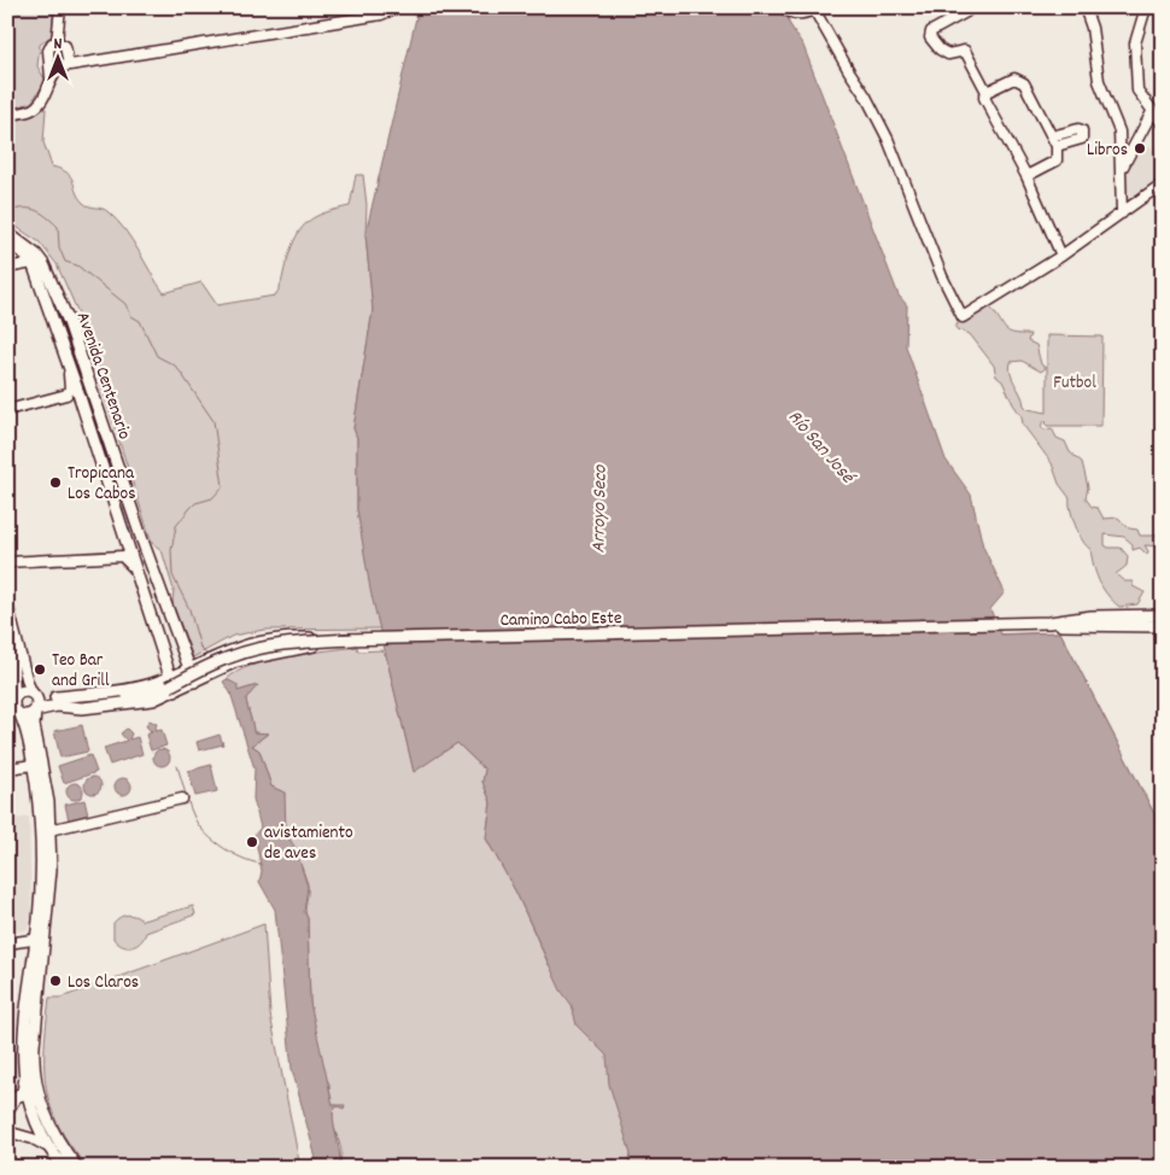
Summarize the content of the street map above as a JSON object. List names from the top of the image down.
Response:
{
  "streets": {
    "main road": ["Avenida Centenario", "Camino Cabo Este"]
  },
  "crossings": [
    ["Avenida Centenario", "Camino Cabo Este"]
  ],
  "water": ["Río San José", "Arroyo Seco"],
  "parks": ["Futbol"],
  "places": [
    "Libros",
    "Tropicana Los Cabos",
    "Teo Bar and Grill",
    "avistamiento de aves",
    "Los Claros"
  ],
  "north": "top"
}
